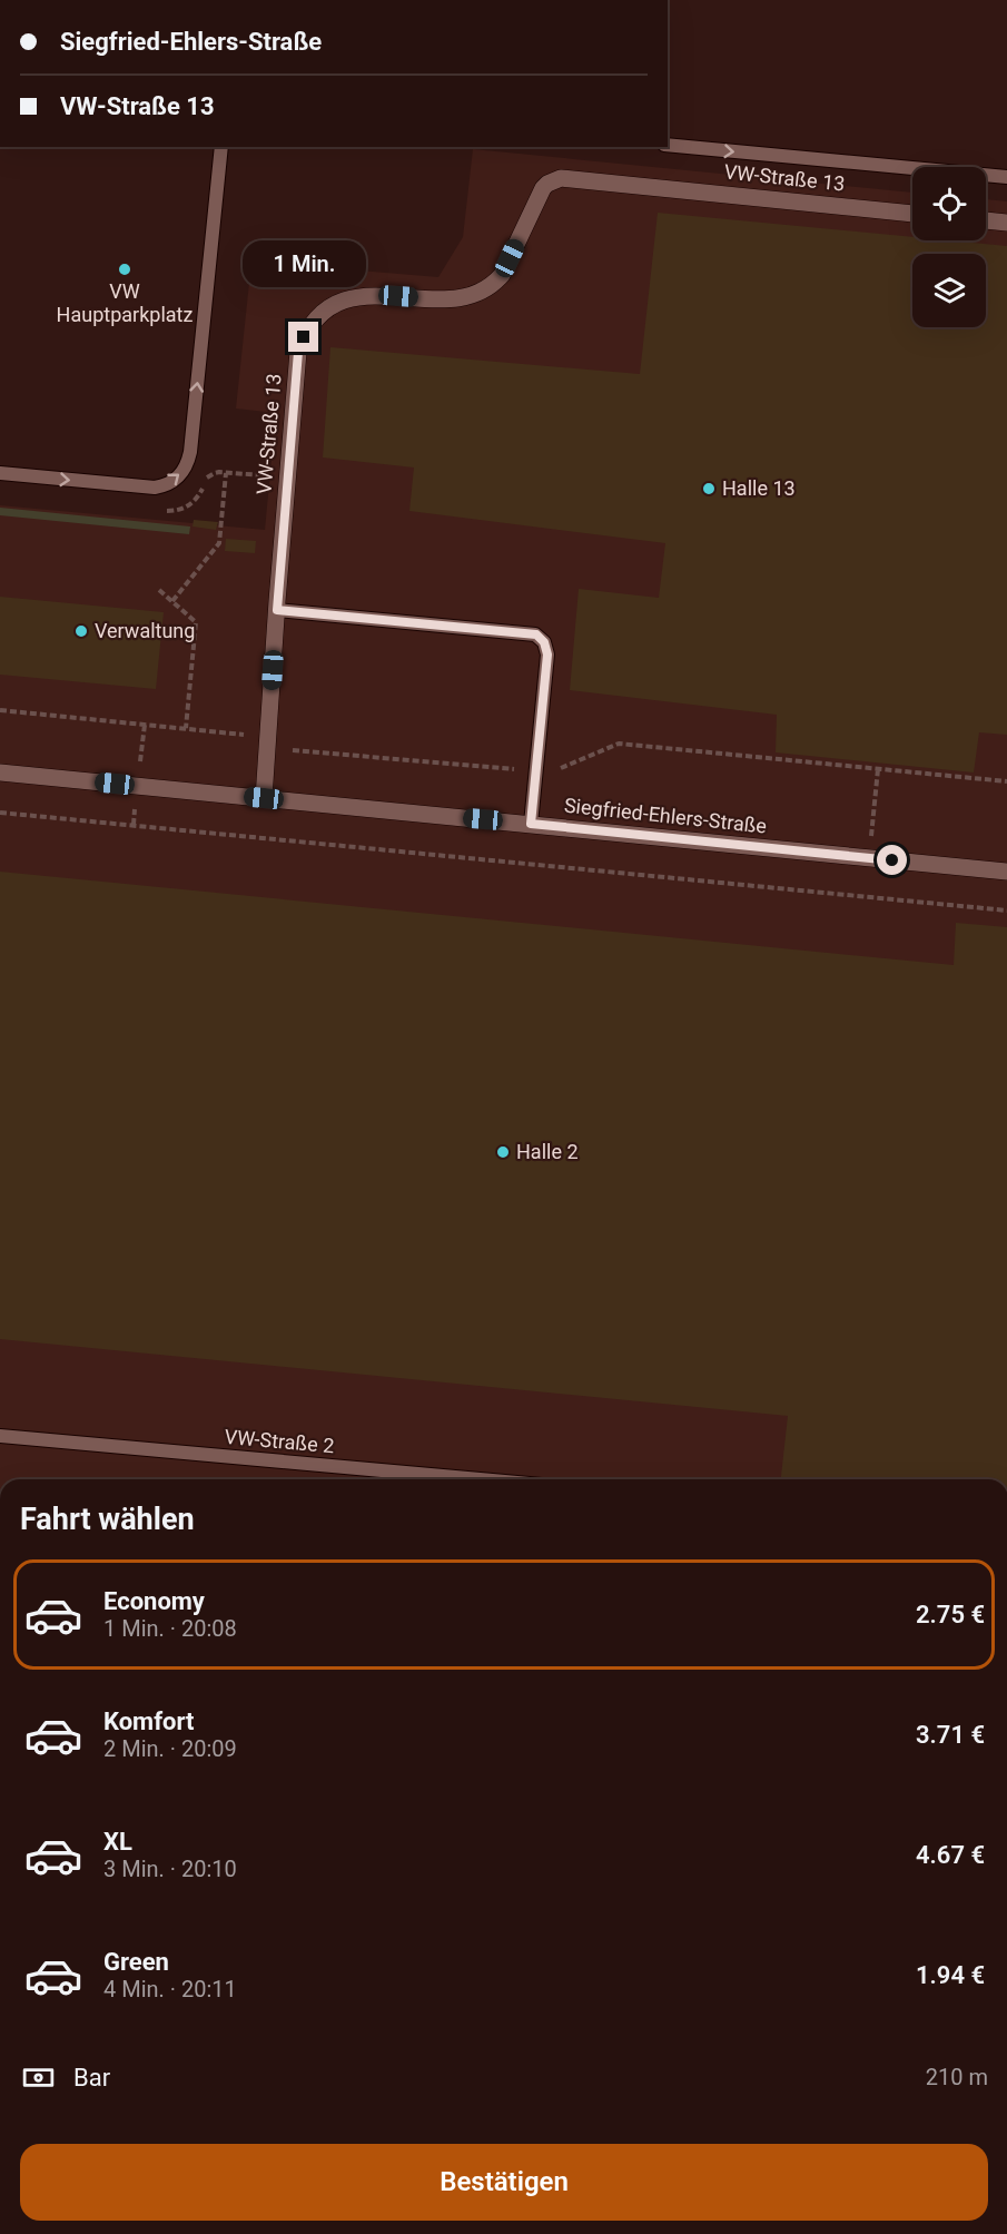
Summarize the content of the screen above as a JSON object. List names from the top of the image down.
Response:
{
  "streets": {
    "street": ["VW-Straße 13", "Siegfried-Ehlers-Straße"],
    "lane": ["VW-Straße 2"]
  },
  "crossings": [
    ["VW-Straße 13", "Siegfried-Ehlers-Straße"]
  ],
  "places": [
    "VW Hauptparkplatz",
    "Halle 13",
    "Verwaltung",
    "Halle 2"
  ],
  "page": {
    "banner": ["Siegfried-Ehlers-Straße", "VW-Straße 13"],
    "bubble": "1 Min.",
    "heading": "Fahrt wählen",
    "list": [
      {
        "name": "Economy",
        "note": "1 Min. · 20:08",
        "value": "2.75 €"
      },
      {
        "name": "Komfort",
        "note": "2 Min. · 20:09",
        "value": "3.71 €"
      },
      {
        "name": "XL",
        "note": "3 Min. · 20:10",
        "value": "4.67 €"
      },
      {
        "name": "Green",
        "note": "4 Min. · 20:11",
        "value": "1.94 €"
      }
    ],
    "pay": ["Bar", "210 m"],
    "buttons": "Bestätigen"
  }
}
